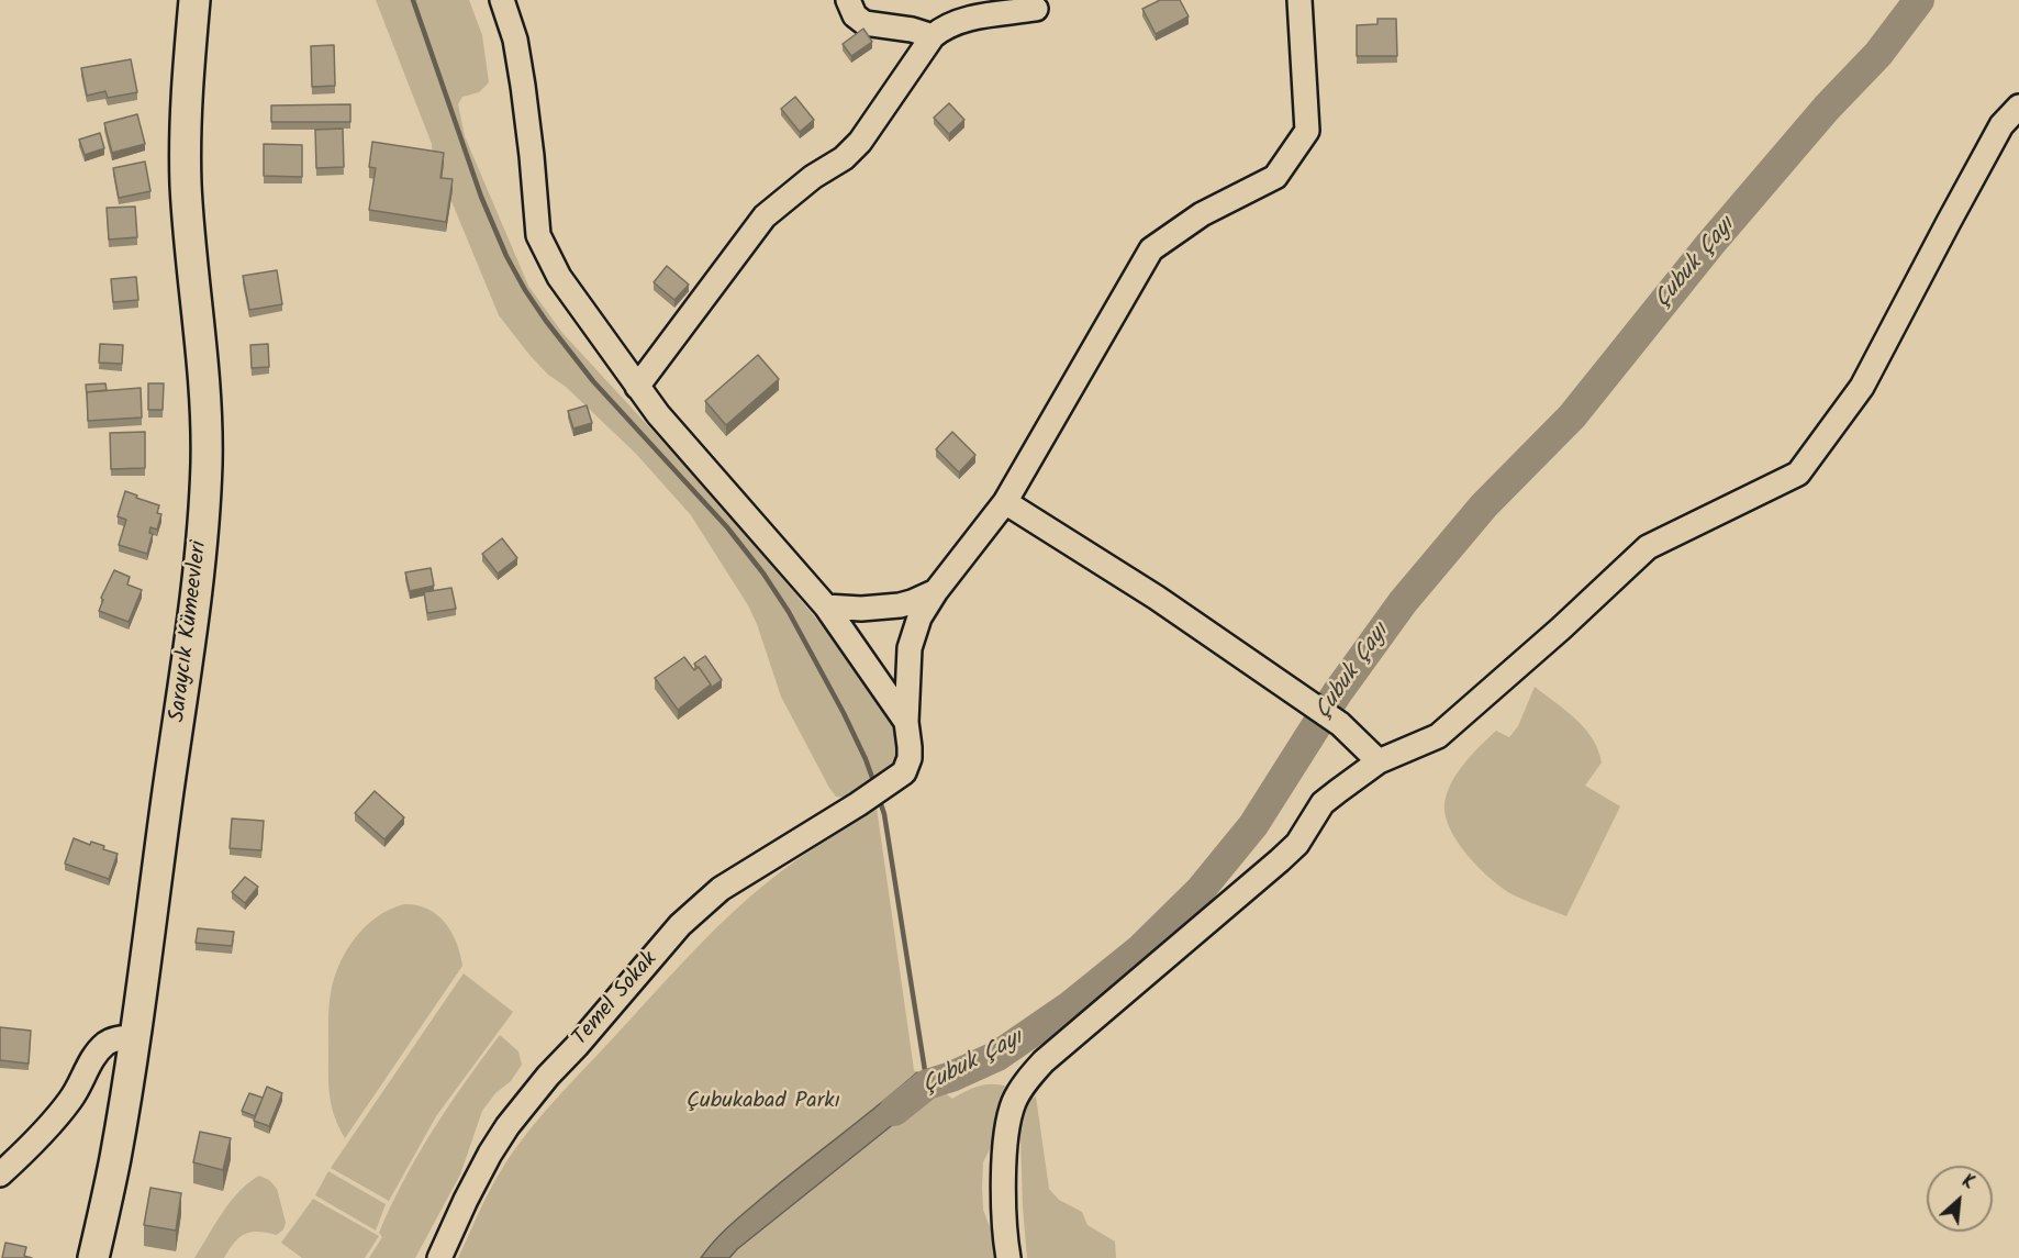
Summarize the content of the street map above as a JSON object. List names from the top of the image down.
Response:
{
  "streets": {
    "main road": ["Saraycık Kümeevleri"],
    "street": ["Temel Sokak"]
  },
  "water": ["Çubuk Çayı"],
  "parks": ["Çubukabad Parkı"],
  "north": "top right"
}
